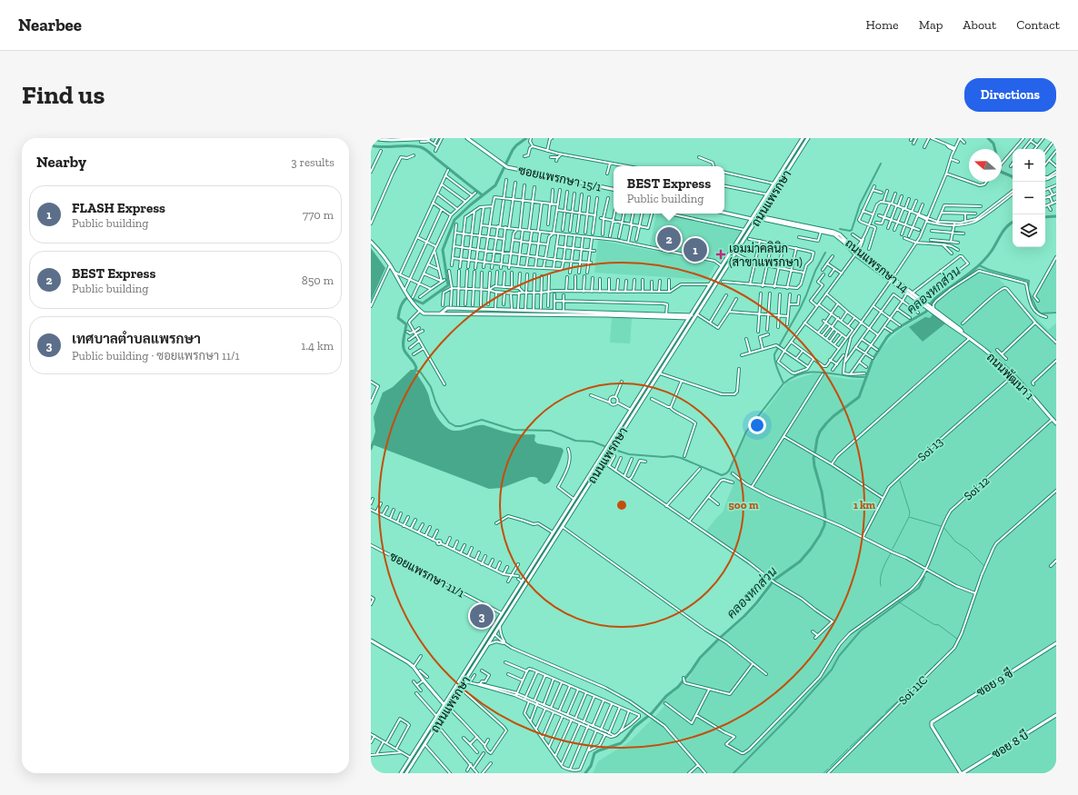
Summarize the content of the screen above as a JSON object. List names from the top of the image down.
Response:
{
  "streets": {
    "main road": [
      "ซอยแพรกษา 15/1",
      "ถนนแพรกษา",
      "ถนนแพรกษา 14",
      "ถนนพัฒนา 1",
      "ซอย 9 ซี",
      "ซอย 8 บี"
    ],
    "street": [
      "Soi 13",
      "Soi 12",
      "ซอยแพรกษา 11/1",
      "Soi 11C"
    ]
  },
  "crossings": [
    ["ถนนแพรกษา", "ถนนแพรกษา 14"],
    ["ถนนแพรกษา", "ซอยแพรกษา 11/1"],
    ["ถนนแพรกษา 14", "ถนนพัฒนา 1"],
    ["ถนนพัฒนา 1", "Soi 13"],
    ["ถนนพัฒนา 1", "Soi 12"],
    ["ซอย 9 ซี", "ซอย 8 บี"]
  ],
  "water": ["คลองหกส่วน"],
  "places": {
    "health": ["เอมม่าคลินิก (สาขาแพรกษา)"]
  },
  "north": "left",
  "page": {
    "header": "Nearbee",
    "nav": [
      "Home",
      "Map",
      "About",
      "Contact"
    ],
    "buttons": "Directions",
    "title": "Find us",
    "heading": ["Nearby", "3 results"],
    "map_buttons": ["+", "−"],
    "popup": ["BEST Express", "Public building"],
    "list": [
      {
        "mark": "1",
        "name": "FLASH Express",
        "note": "Public building",
        "value": "770 m"
      },
      {
        "mark": "2",
        "name": "BEST Express",
        "note": "Public building",
        "value": "850 m"
      },
      {
        "mark": "3",
        "name": "เทศบาลตำบลแพรกษา",
        "note": "Public building · ซอยแพรกษา 11/1",
        "value": "1.4 km"
      }
    ],
    "pins": ["2", "1", "3"]
  },
  "rings": ["500 m", "1 km"]
}
